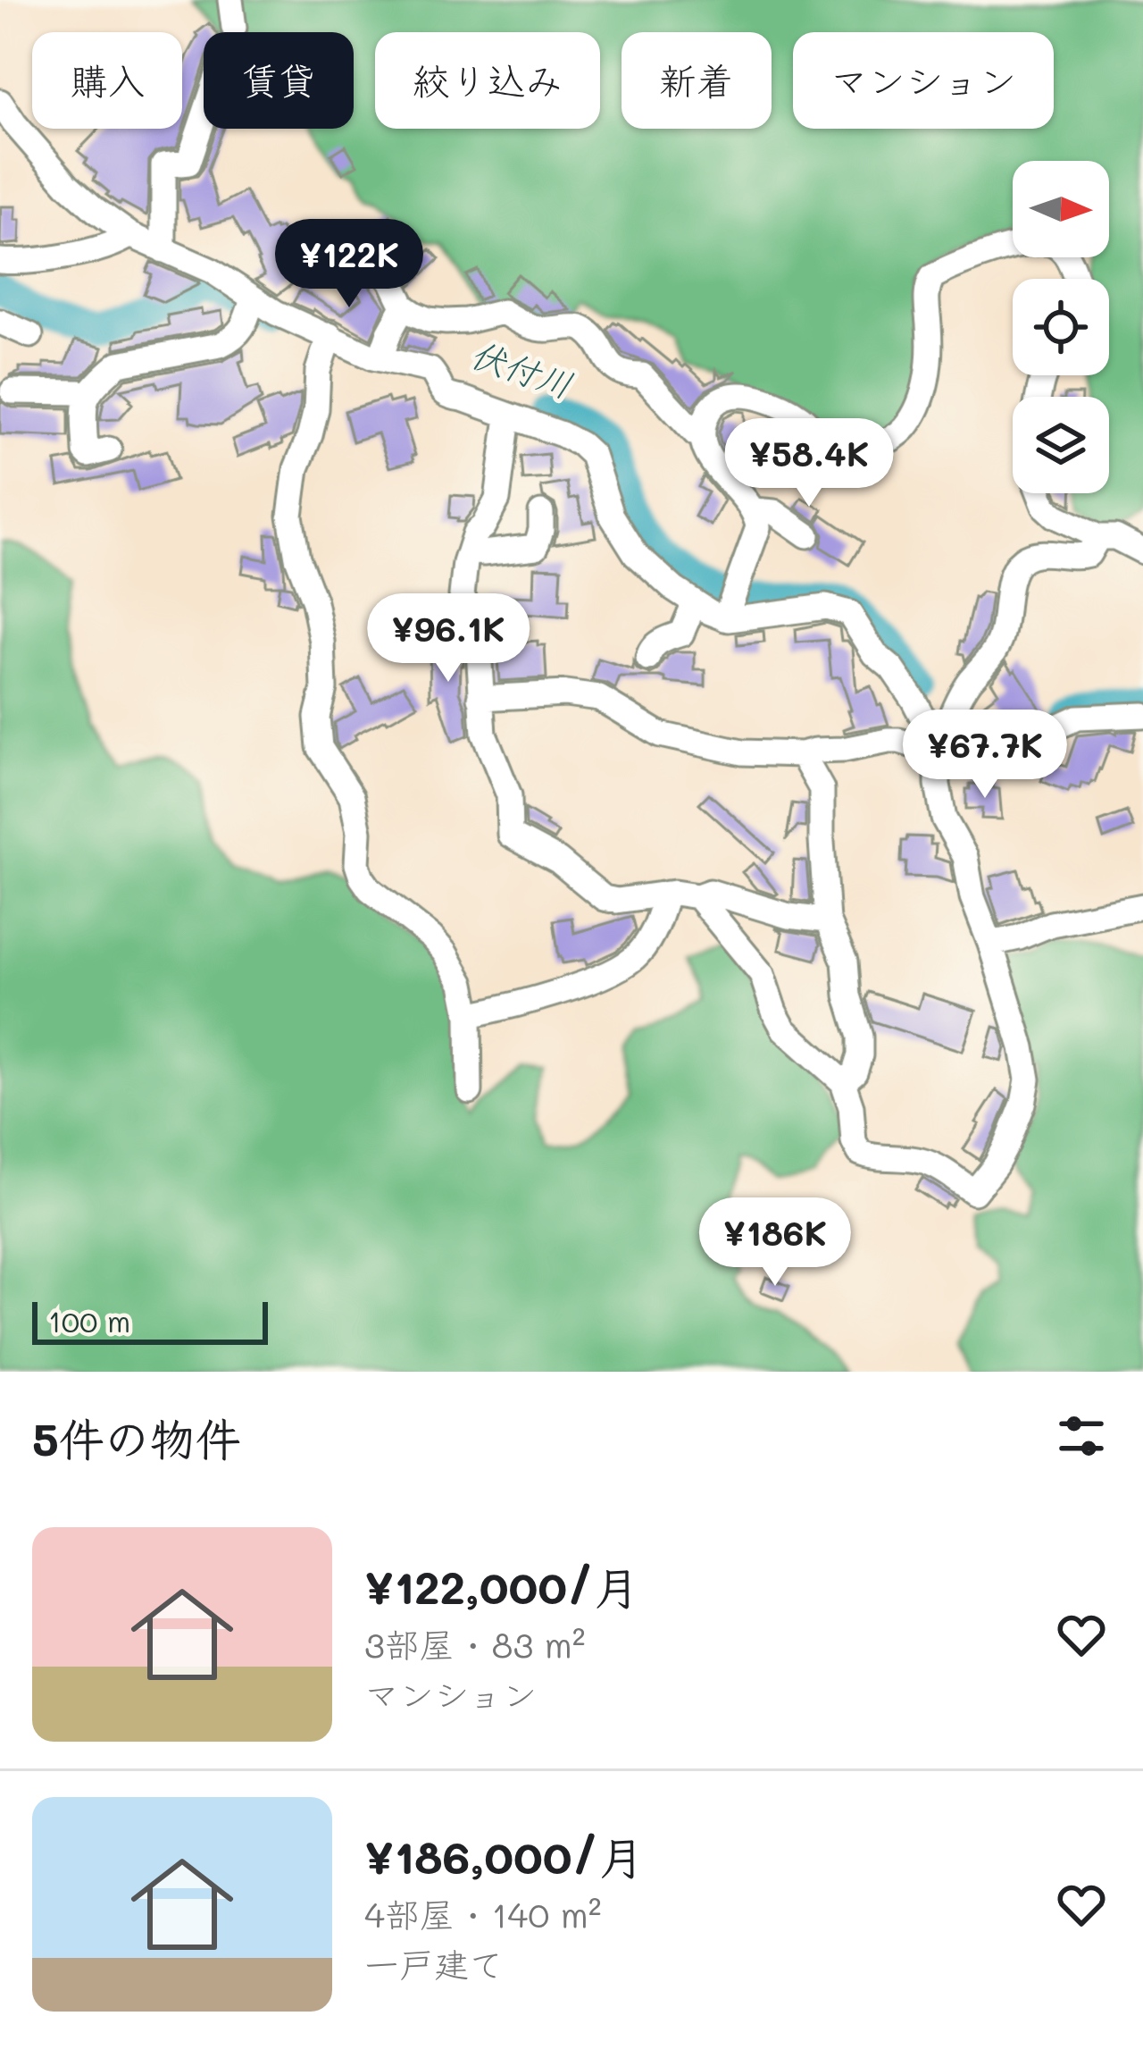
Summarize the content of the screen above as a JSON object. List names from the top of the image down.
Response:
{
  "water": ["伏付川"],
  "scale_bar": "100 m",
  "north": "right",
  "page": {
    "chip": [
      "購入",
      "賃貸",
      "絞り込み",
      "新着",
      "マンション"
    ],
    "price": [
      "¥122K",
      "¥58.4K",
      "¥96.1K",
      "¥67.7K",
      "¥186K"
    ],
    "scale": "100 m",
    "heading": "5件の物件",
    "list": [
      {
        "name": "¥122,000/月",
        "note": "3部屋 · 83 m² · マンション"
      },
      {
        "name": "¥186,000/月",
        "note": "4部屋 · 140 m² · 一戸建て"
      }
    ]
  }
}
